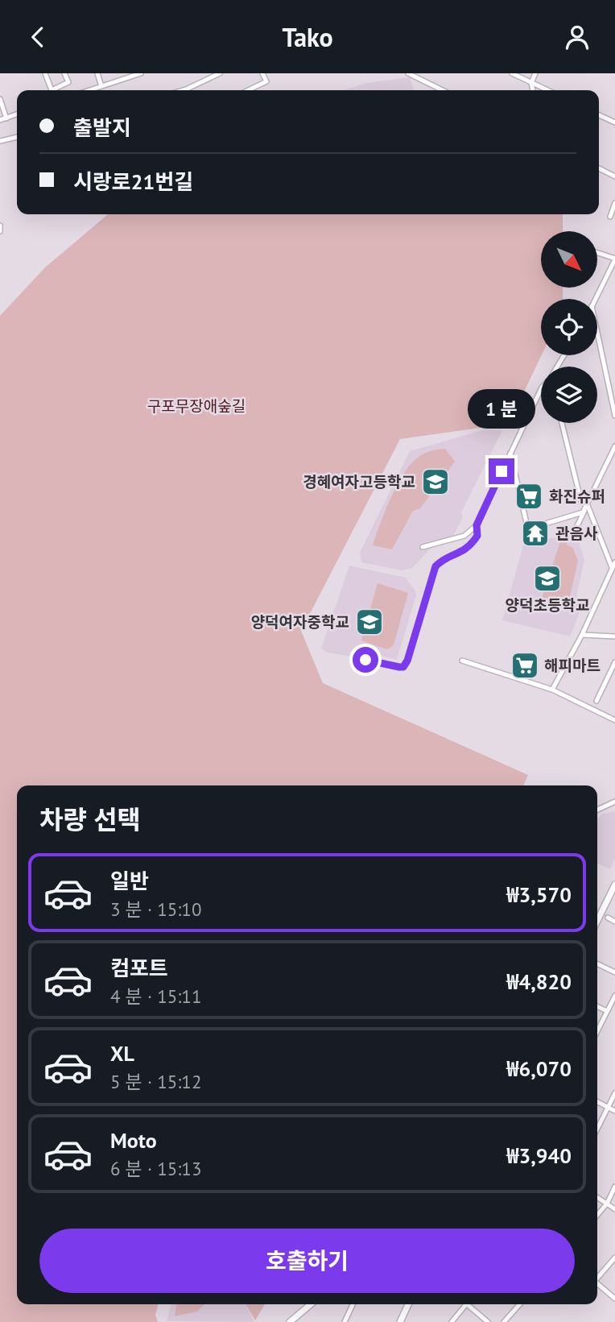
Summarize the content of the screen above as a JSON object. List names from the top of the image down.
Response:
{
  "parks": ["구포무장애숲길"],
  "places": {
    "school or university": ["경혜여자고등학교", "양덕초등학교", "양덕여자중학교"],
    "supermarket": ["화진슈퍼", "해피마트"],
    "temple": ["관음사"]
  },
  "north": "bottom right",
  "page": {
    "header": "Tako",
    "banner": ["출발지", "시랑로21번길"],
    "bubble": "1 분",
    "heading": "차량 선택",
    "list": [
      {
        "name": "일반",
        "note": "3 분 · 15:10",
        "value": "₩3,570"
      },
      {
        "name": "컴포트",
        "note": "4 분 · 15:11",
        "value": "₩4,820"
      },
      {
        "name": "XL",
        "note": "5 분 · 15:12",
        "value": "₩6,070"
      },
      {
        "name": "Moto",
        "note": "6 분 · 15:13",
        "value": "₩3,940"
      }
    ],
    "buttons": "호출하기"
  }
}
